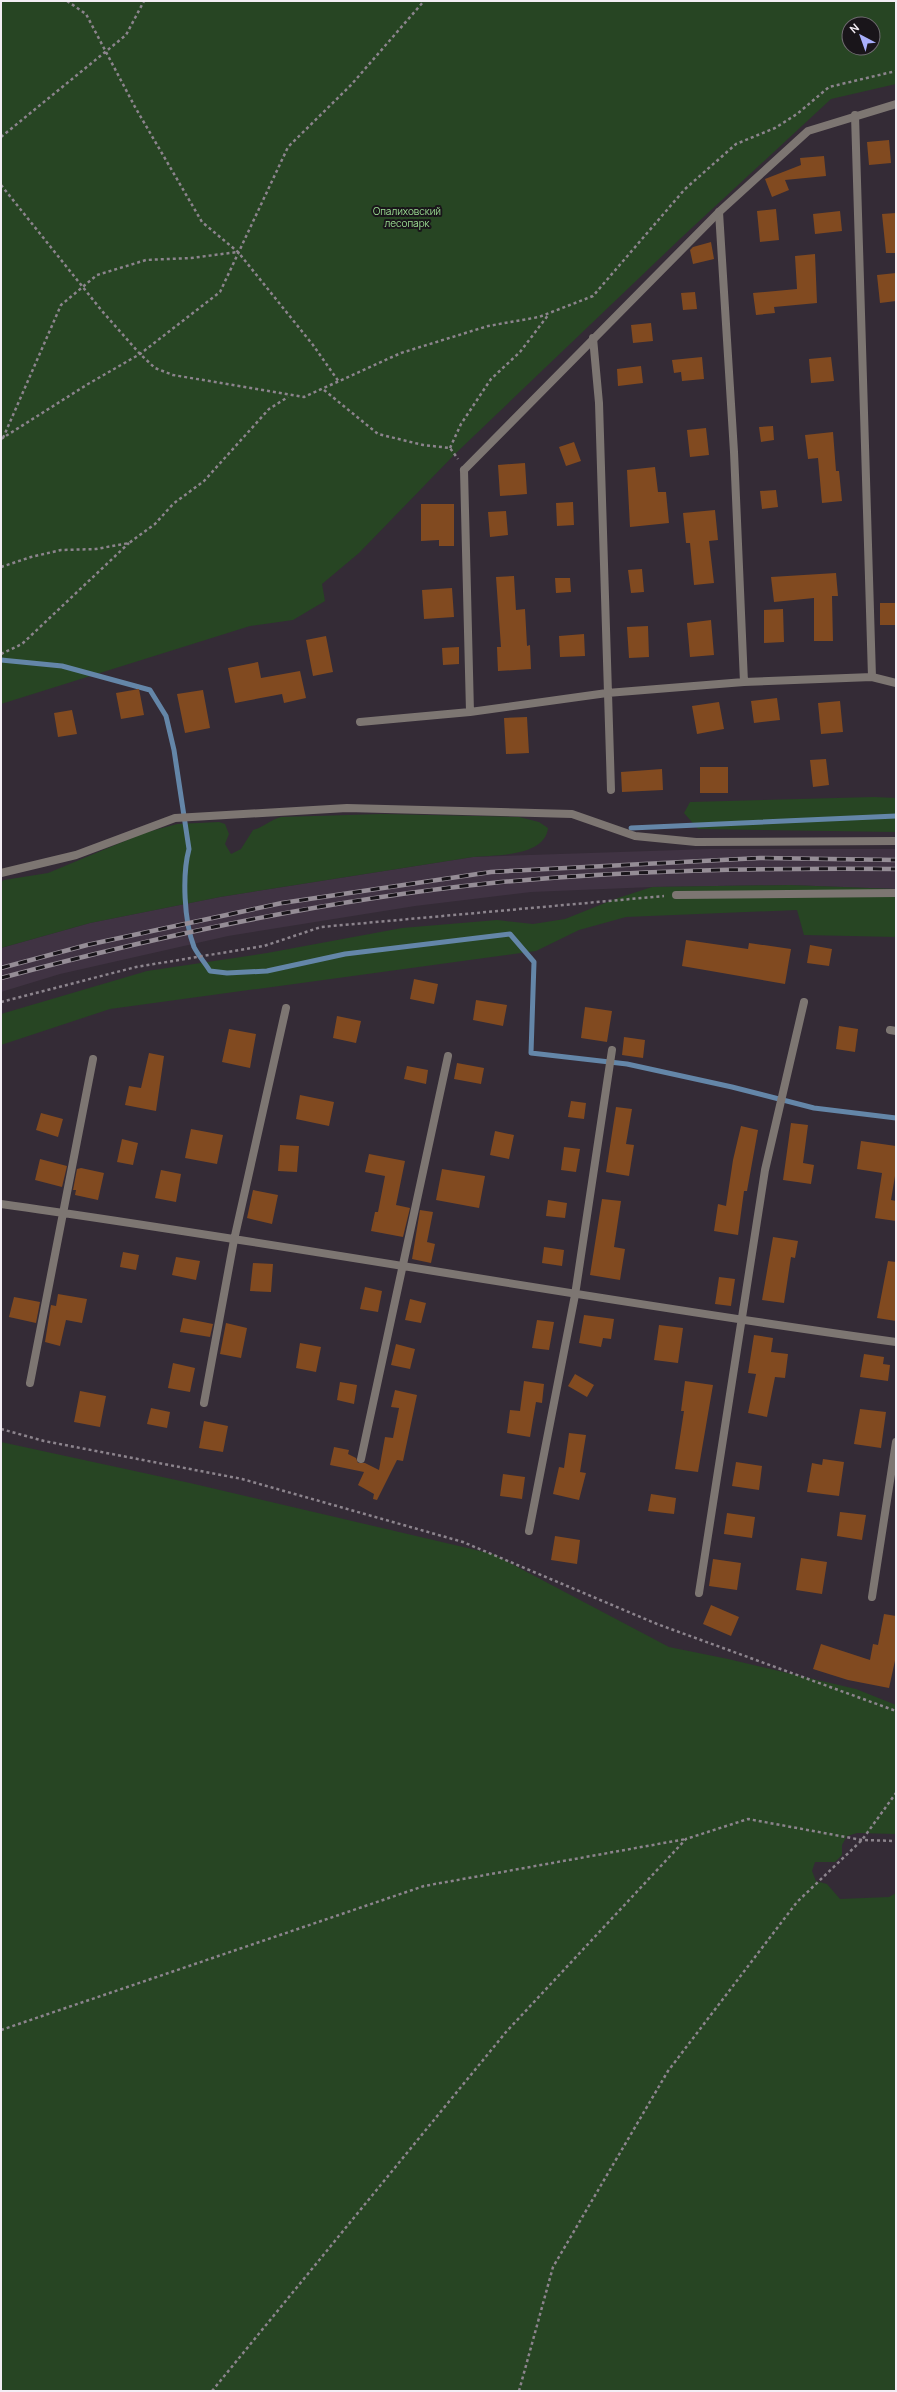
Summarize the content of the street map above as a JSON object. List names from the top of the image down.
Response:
{
  "parks": ["Опалиховский лесопарк"],
  "north": "top left"
}
